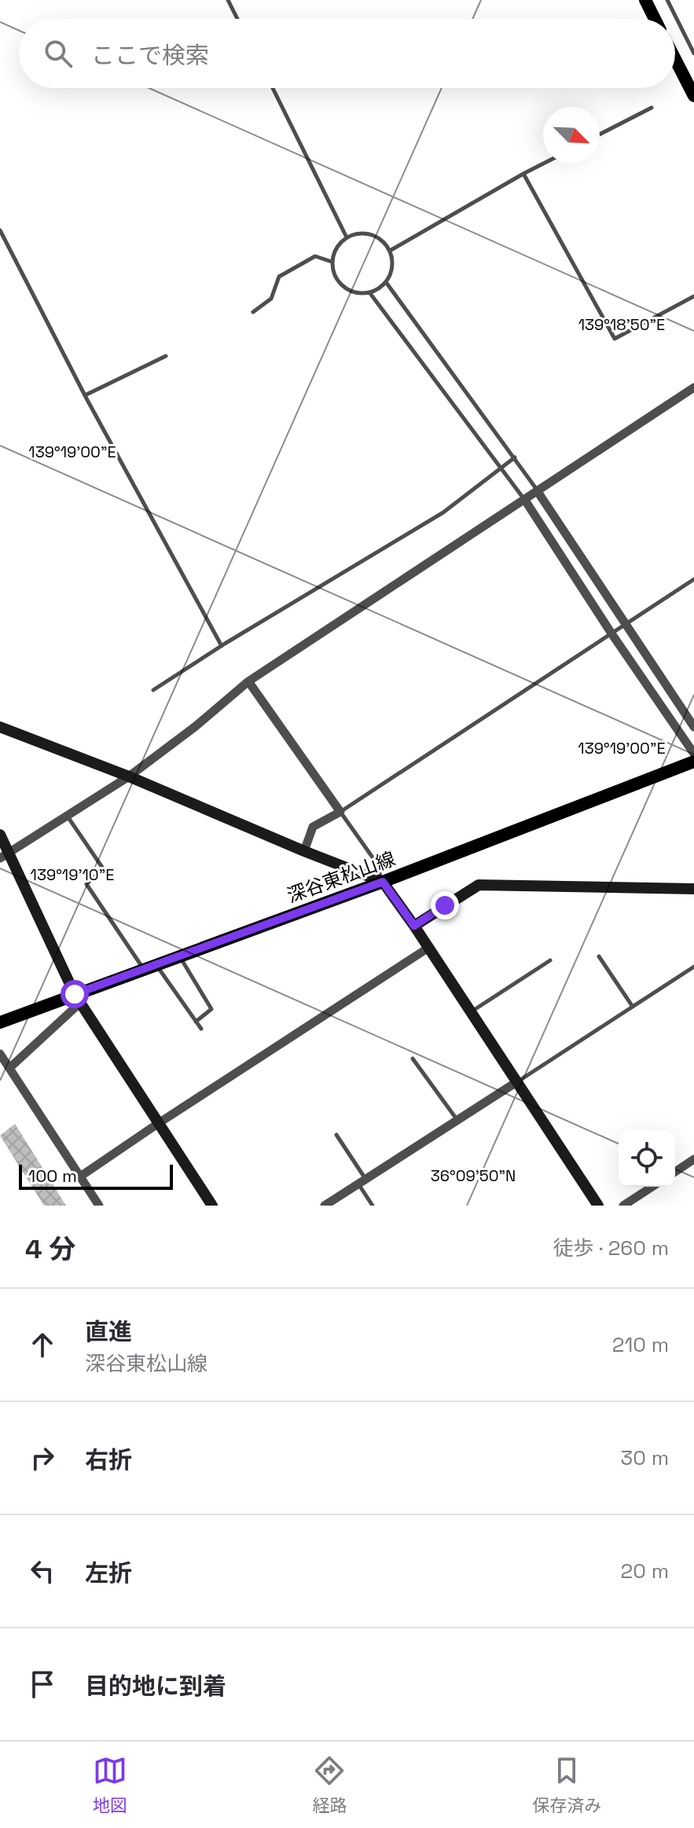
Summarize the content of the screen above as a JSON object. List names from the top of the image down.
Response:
{
  "streets": {
    "main road": ["深谷東松山線"]
  },
  "scale_bar": "100 m",
  "north": "bottom right",
  "page": {
    "search": "ここで検索",
    "scale": "100 m",
    "heading": ["4 分", "徒歩 · 260 m"],
    "list": [
      ["直進", "深谷東松山線", "210 m"],
      ["右折", "30 m"],
      ["左折", "20 m"],
      "目的地に到着"
    ],
    "nav": ["地図", "経路", "保存済み"]
  },
  "coordinates": [
    "139°18'50\"E",
    "139°19'00\"E",
    "139°19'10\"E",
    "36°09'50\"N"
  ]
}
